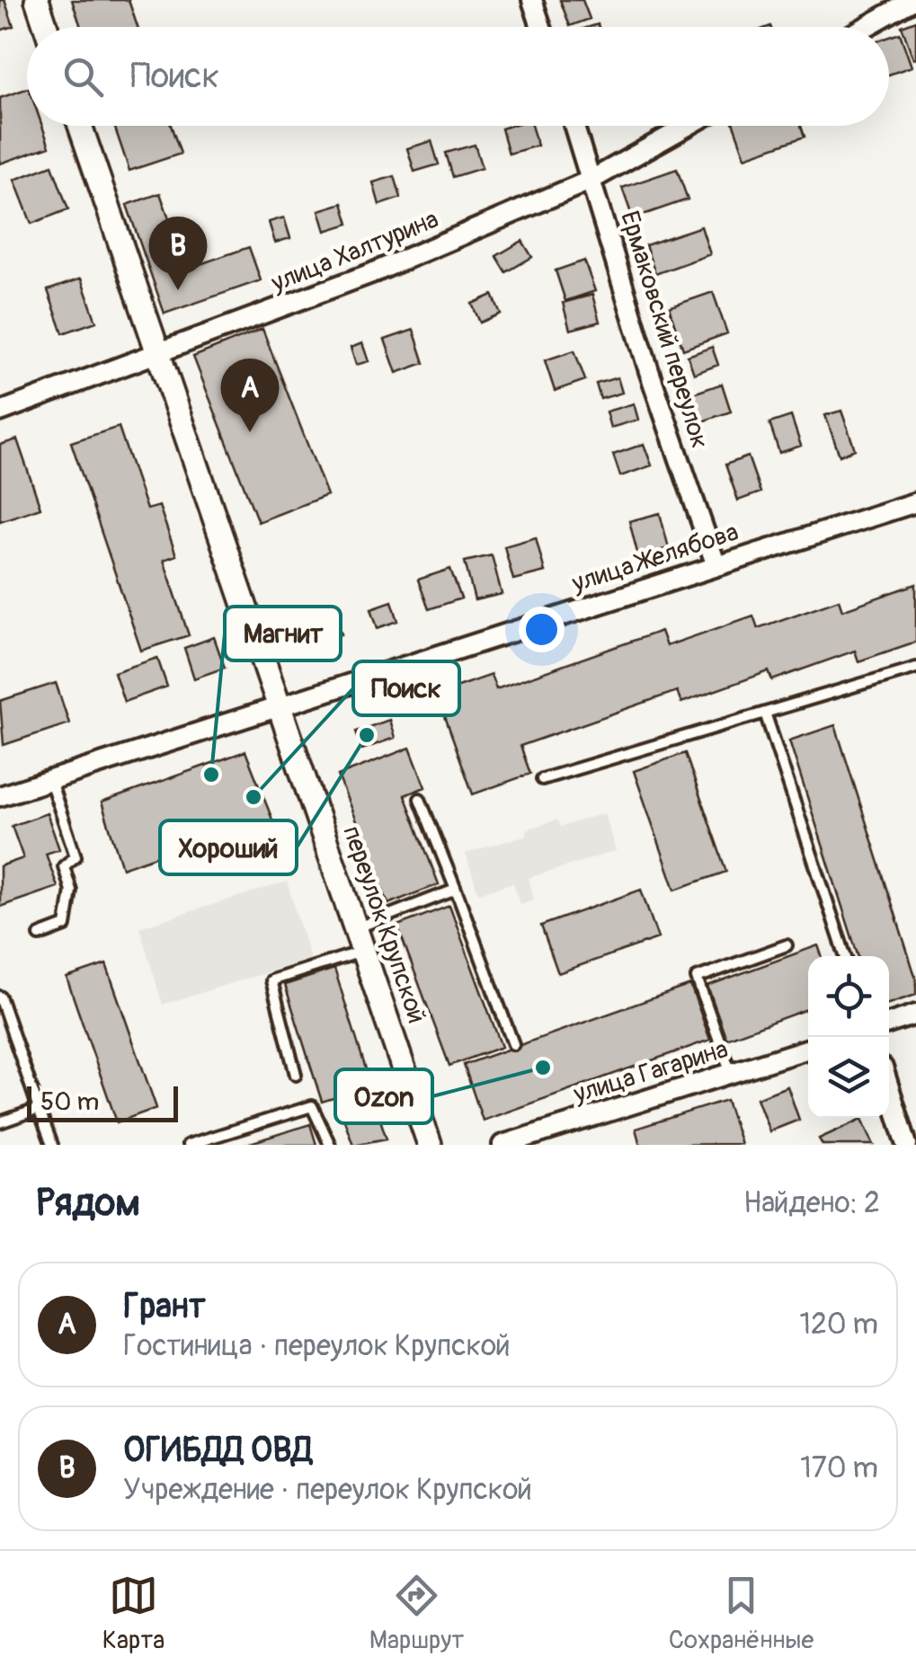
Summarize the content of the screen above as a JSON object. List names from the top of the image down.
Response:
{
  "streets": {
    "street": [
      "улица Халтурина",
      "Ермаковский переулок",
      "улица Желябова",
      "переулок Крупской",
      "улица Гагарина"
    ]
  },
  "crossings": [
    ["улица Халтурина", "Ермаковский переулок"],
    ["улица Халтурина", "переулок Крупской"],
    ["Ермаковский переулок", "улица Желябова"],
    ["улица Желябова", "переулок Крупской"]
  ],
  "places": [
    "Хороший",
    "Магнит",
    "Поиск",
    "Ozon"
  ],
  "scale_bar": "50 m",
  "page": {
    "search": "Поиск",
    "pins": ["B", "A"],
    "scale": "50 m",
    "heading": ["Рядом", "Найдено: 2"],
    "list": [
      {
        "mark": "A",
        "name": "Грант",
        "note": "Гостиница · переулок Крупской",
        "value": "120 m"
      },
      {
        "mark": "B",
        "name": "ОГИБДД ОВД",
        "note": "Учреждение · переулок Крупской",
        "value": "170 m"
      }
    ],
    "nav": ["Карта", "Маршрут", "Сохранённые"]
  }
}
